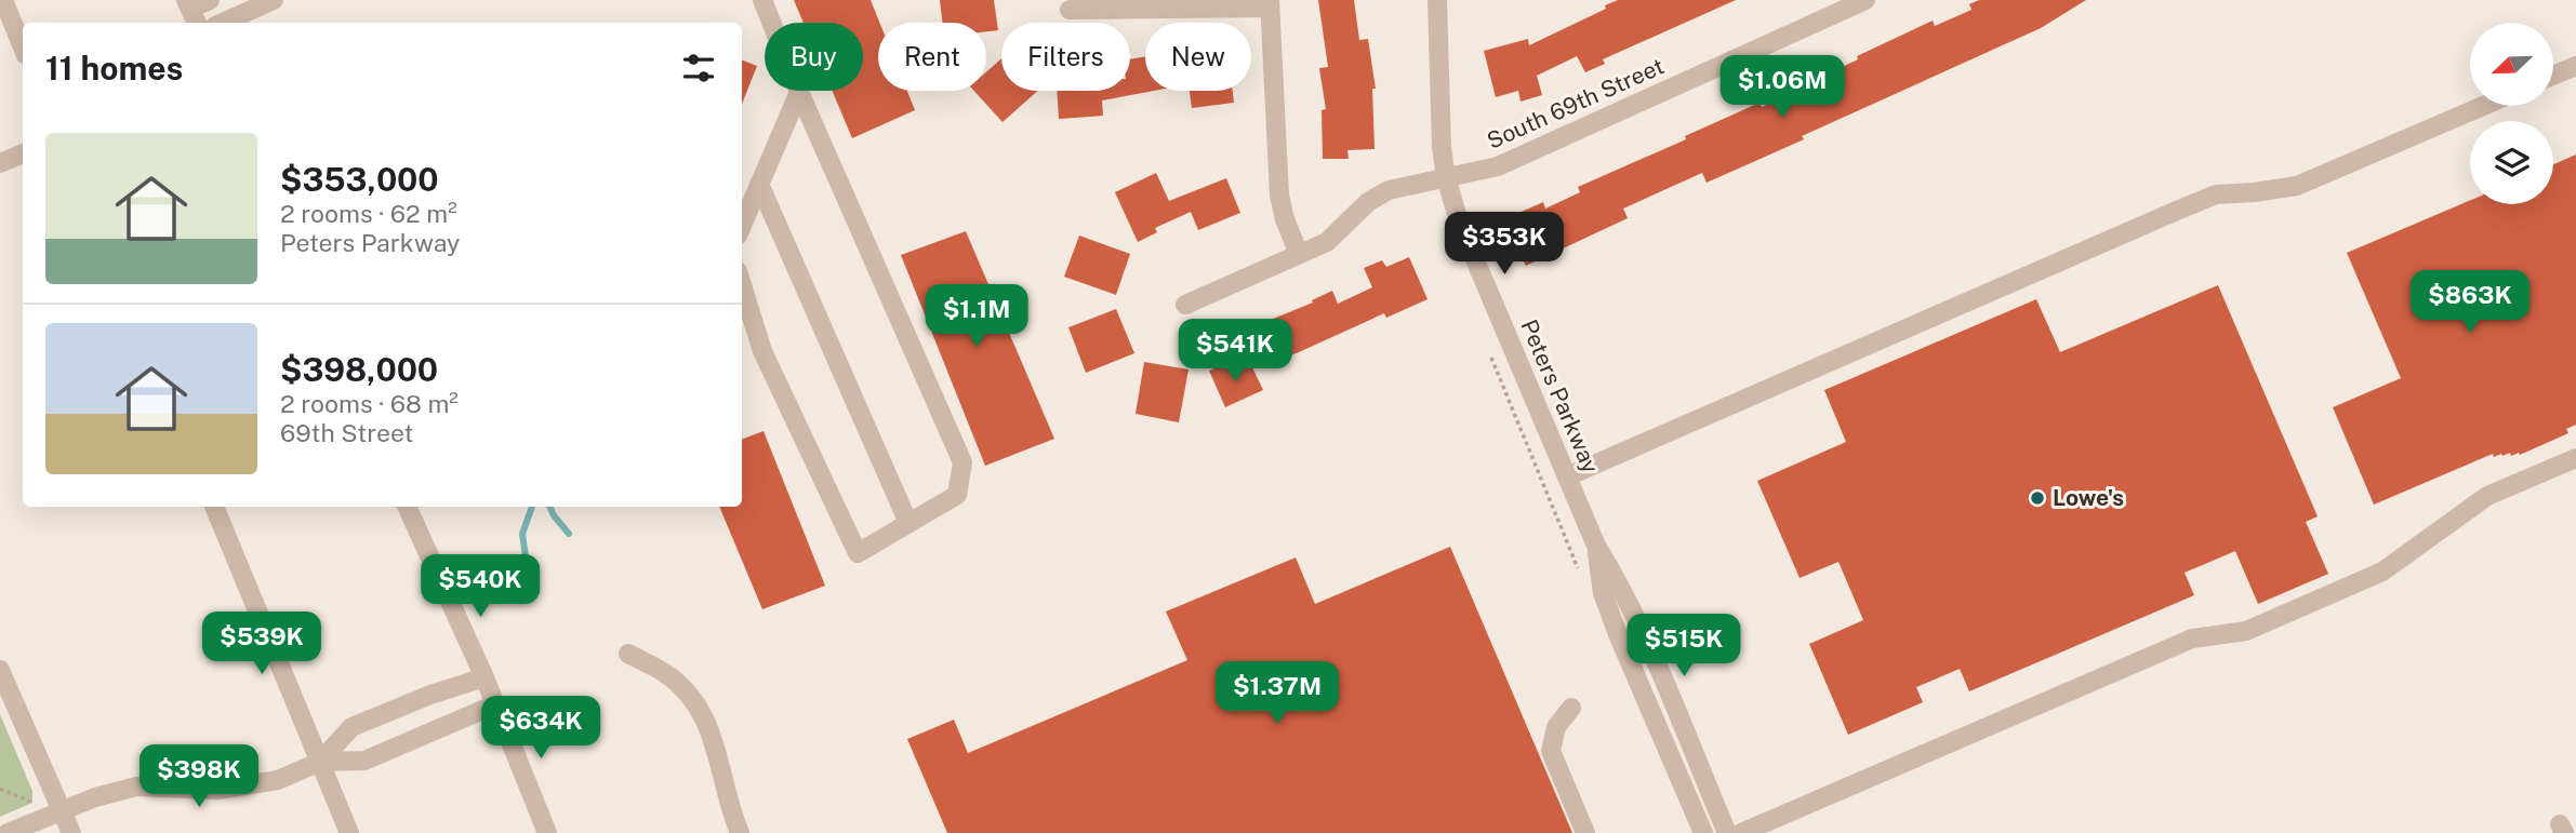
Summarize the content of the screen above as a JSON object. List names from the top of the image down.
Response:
{
  "streets": {
    "street": ["South 69th Street", "Peters Parkway"]
  },
  "crossings": [
    ["South 69th Street", "Peters Parkway"]
  ],
  "places": ["Lowe's"],
  "north": "bottom left",
  "page": {
    "chip": [
      "Buy",
      "Rent",
      "Filters",
      "New"
    ],
    "heading": "11 homes",
    "price": [
      "$1.06M",
      "$353K",
      "$863K",
      "$1.1M",
      "$541K",
      "$540K",
      "$539K",
      "$515K",
      "$1.37M",
      "$634K",
      "$398K"
    ],
    "list": [
      {
        "name": "$353,000",
        "note": "2 rooms · 62 m² · Peters Parkway"
      },
      {
        "name": "$398,000",
        "note": "2 rooms · 68 m² · 69th Street"
      }
    ]
  }
}
